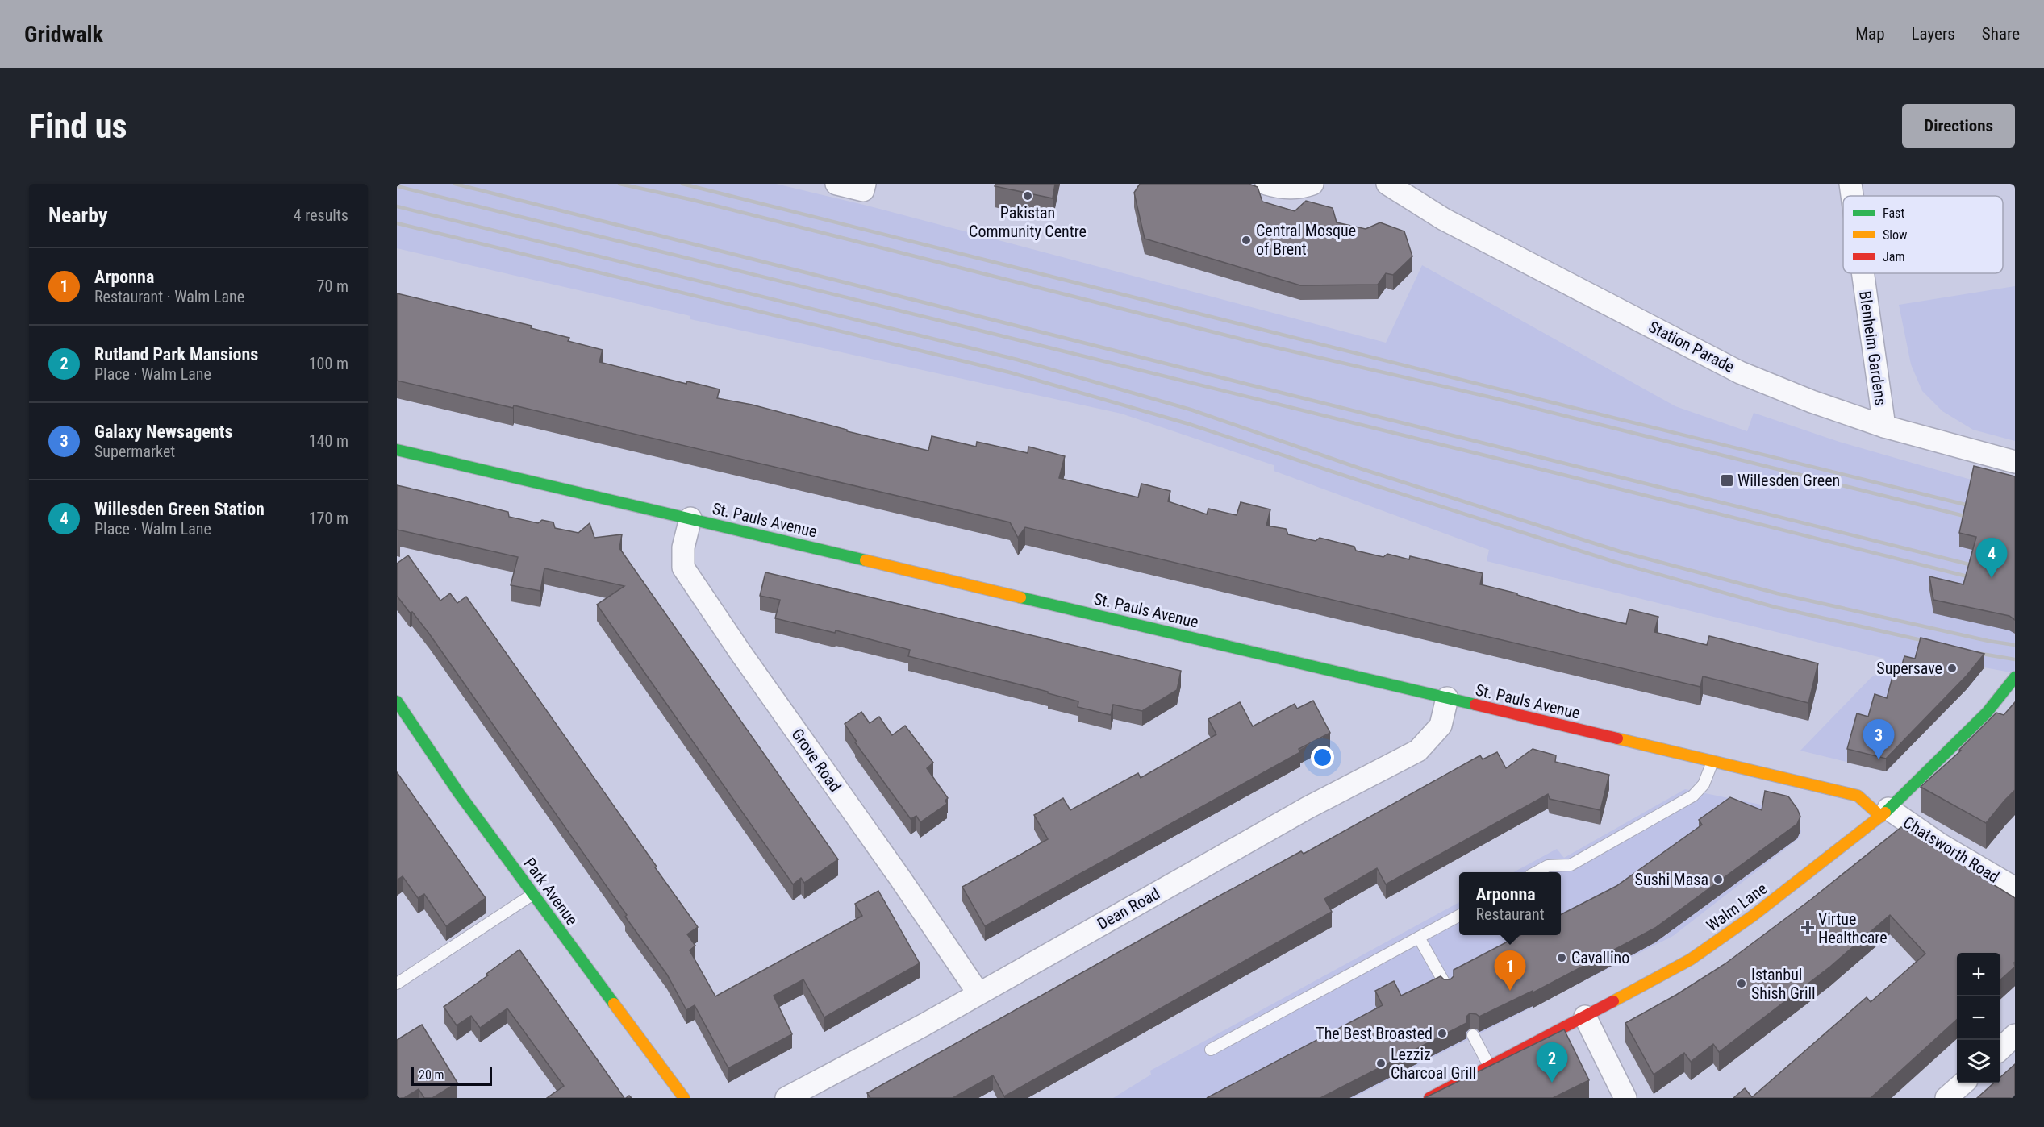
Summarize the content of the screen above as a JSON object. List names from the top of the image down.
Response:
{
  "streets": {
    "street": [
      "Station Parade",
      "Blenheim Gardens",
      "St. Pauls Avenue",
      "Grove Road",
      "Chatsworth Road",
      "Park Avenue",
      "Walm Lane",
      "Dean Road"
    ]
  },
  "crossings": [
    ["Station Parade", "Blenheim Gardens"],
    ["St. Pauls Avenue", "Grove Road"],
    ["St. Pauls Avenue", "Chatsworth Road"],
    ["St. Pauls Avenue", "Walm Lane"],
    ["St. Pauls Avenue", "Dean Road"],
    ["Grove Road", "Dean Road"],
    ["Chatsworth Road", "Walm Lane"]
  ],
  "places": {
    "other": [
      "Pakistan Community Centre",
      "Central Mosque of Brent",
      "Supersave",
      "Sushi Masa",
      "Cavallino",
      "Istanbul Shish Grill",
      "The Best Broasted",
      "Lezziz Charcoal Grill"
    ],
    "transit": ["Willesden Green"],
    "health": ["Virtue Healthcare"]
  },
  "legend": ["Fast", "Slow", "Jam"],
  "scale_bar": "20 m",
  "page": {
    "header": "Gridwalk",
    "nav": ["Map", "Layers", "Share"],
    "buttons": "Directions",
    "title": "Find us",
    "heading": ["Nearby", "4 results"],
    "list": [
      {
        "mark": "1",
        "name": "Arponna",
        "note": "Restaurant · Walm Lane",
        "value": "70 m"
      },
      {
        "mark": "2",
        "name": "Rutland Park Mansions",
        "note": "Place · Walm Lane",
        "value": "100 m"
      },
      {
        "mark": "3",
        "name": "Galaxy Newsagents",
        "note": "Supermarket",
        "value": "140 m"
      },
      {
        "mark": "4",
        "name": "Willesden Green Station",
        "note": "Place · Walm Lane",
        "value": "170 m"
      }
    ],
    "pins": [
      "4",
      "3",
      "1",
      "2"
    ],
    "popup": ["Arponna", "Restaurant"],
    "map_buttons": ["+", "−"],
    "scale": "20 m"
  }
}
